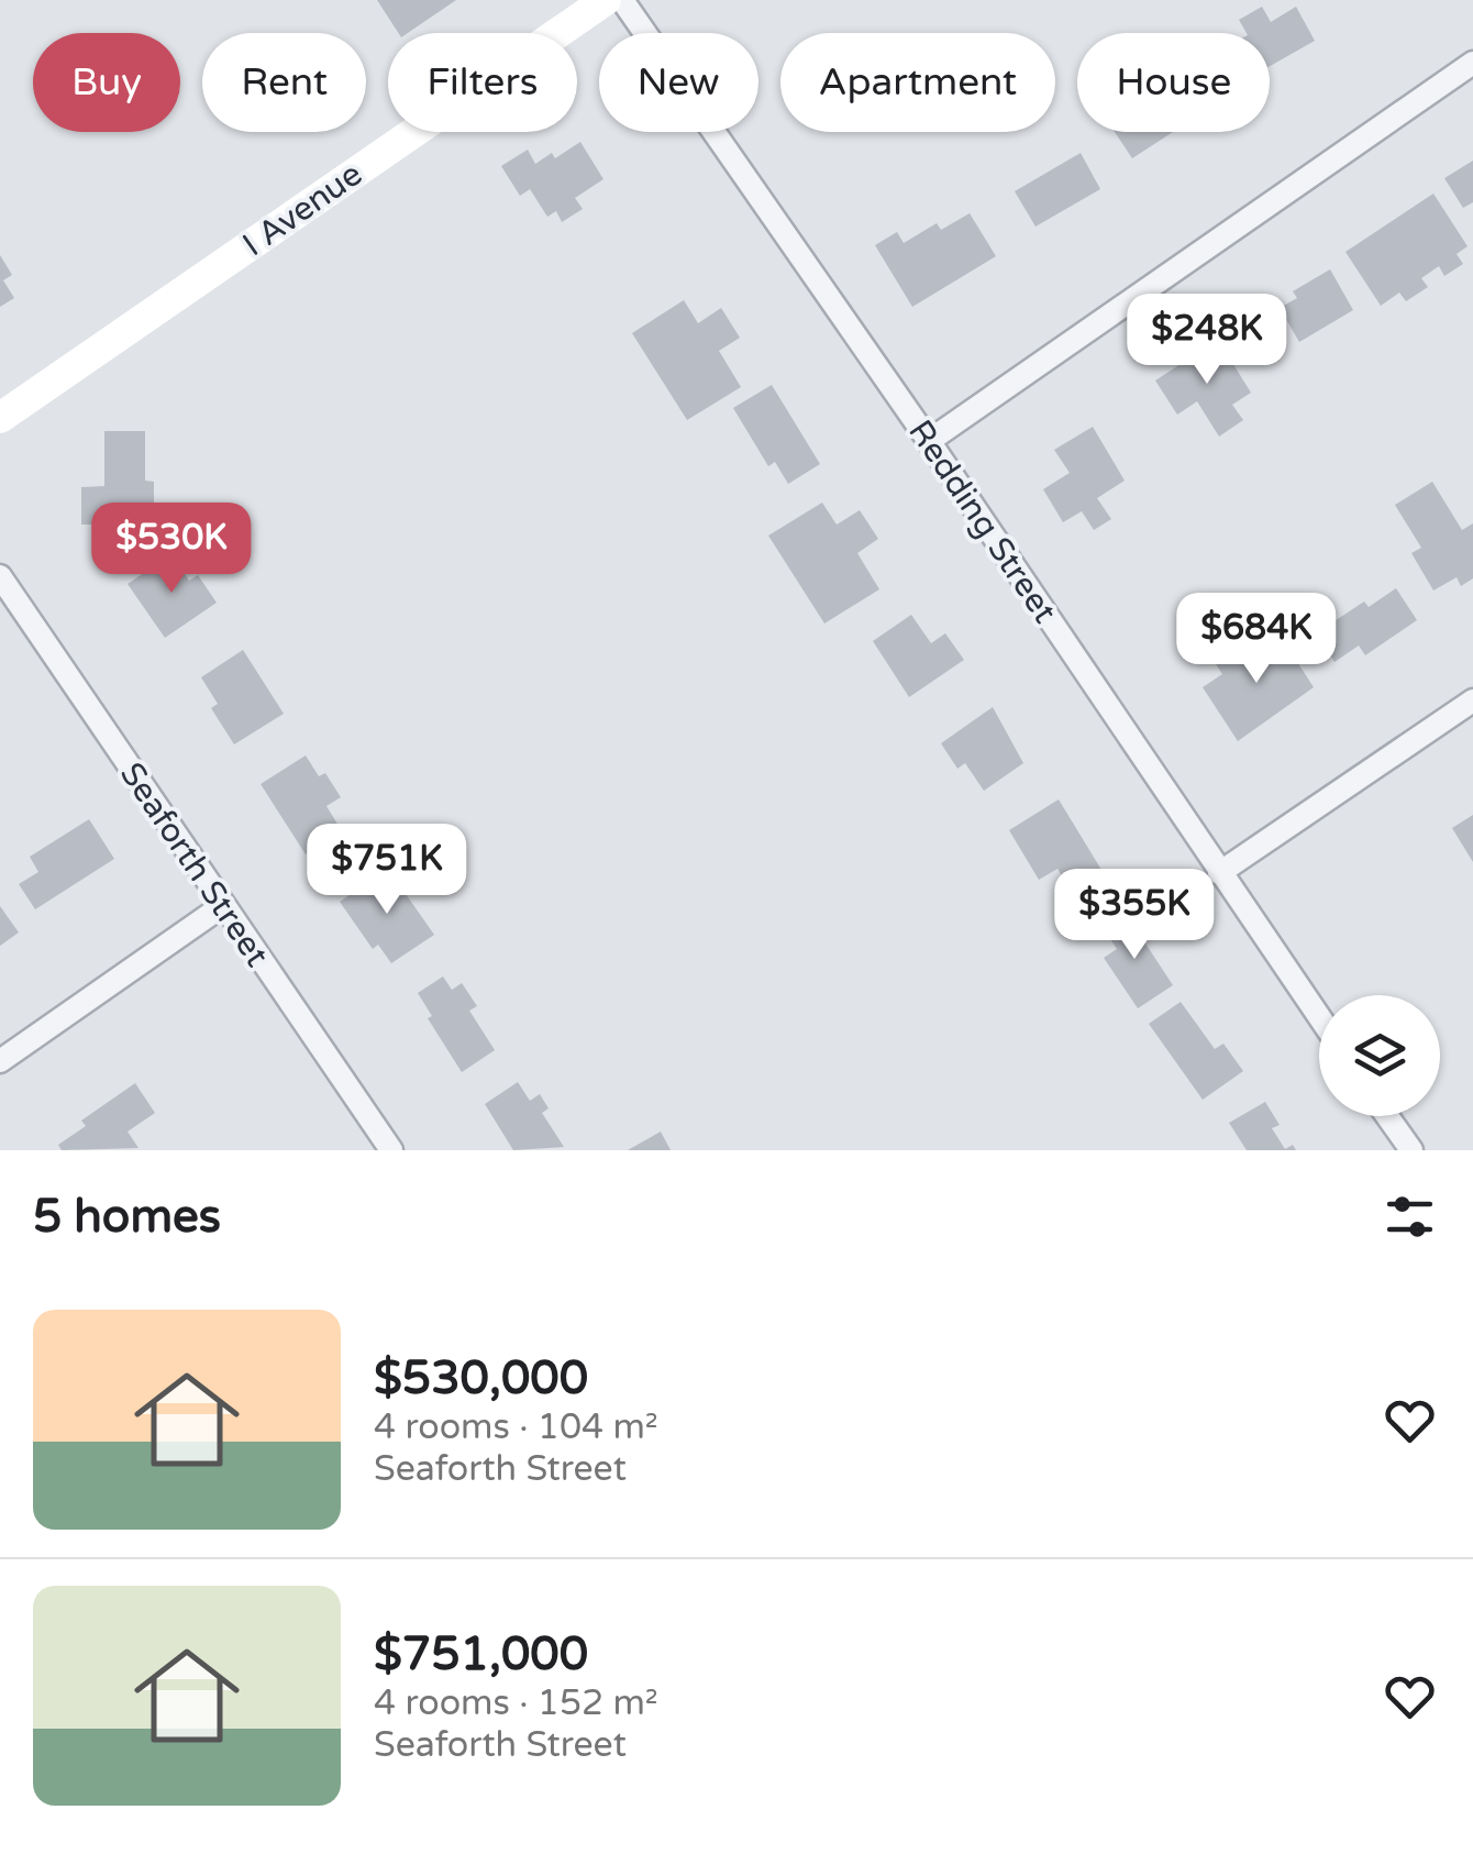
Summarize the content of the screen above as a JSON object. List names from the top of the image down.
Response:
{
  "streets": {
    "main road": ["I Avenue"],
    "street": ["Redding Street", "Seaforth Street"]
  },
  "page": {
    "chip": [
      "Buy",
      "Rent",
      "Filters",
      "New",
      "Apartment",
      "House"
    ],
    "price": [
      "$248K",
      "$530K",
      "$684K",
      "$751K",
      "$355K"
    ],
    "heading": "5 homes",
    "list": [
      {
        "name": "$530,000",
        "note": "4 rooms · 104 m² · Seaforth Street"
      },
      {
        "name": "$751,000",
        "note": "4 rooms · 152 m² · Seaforth Street"
      }
    ]
  }
}
